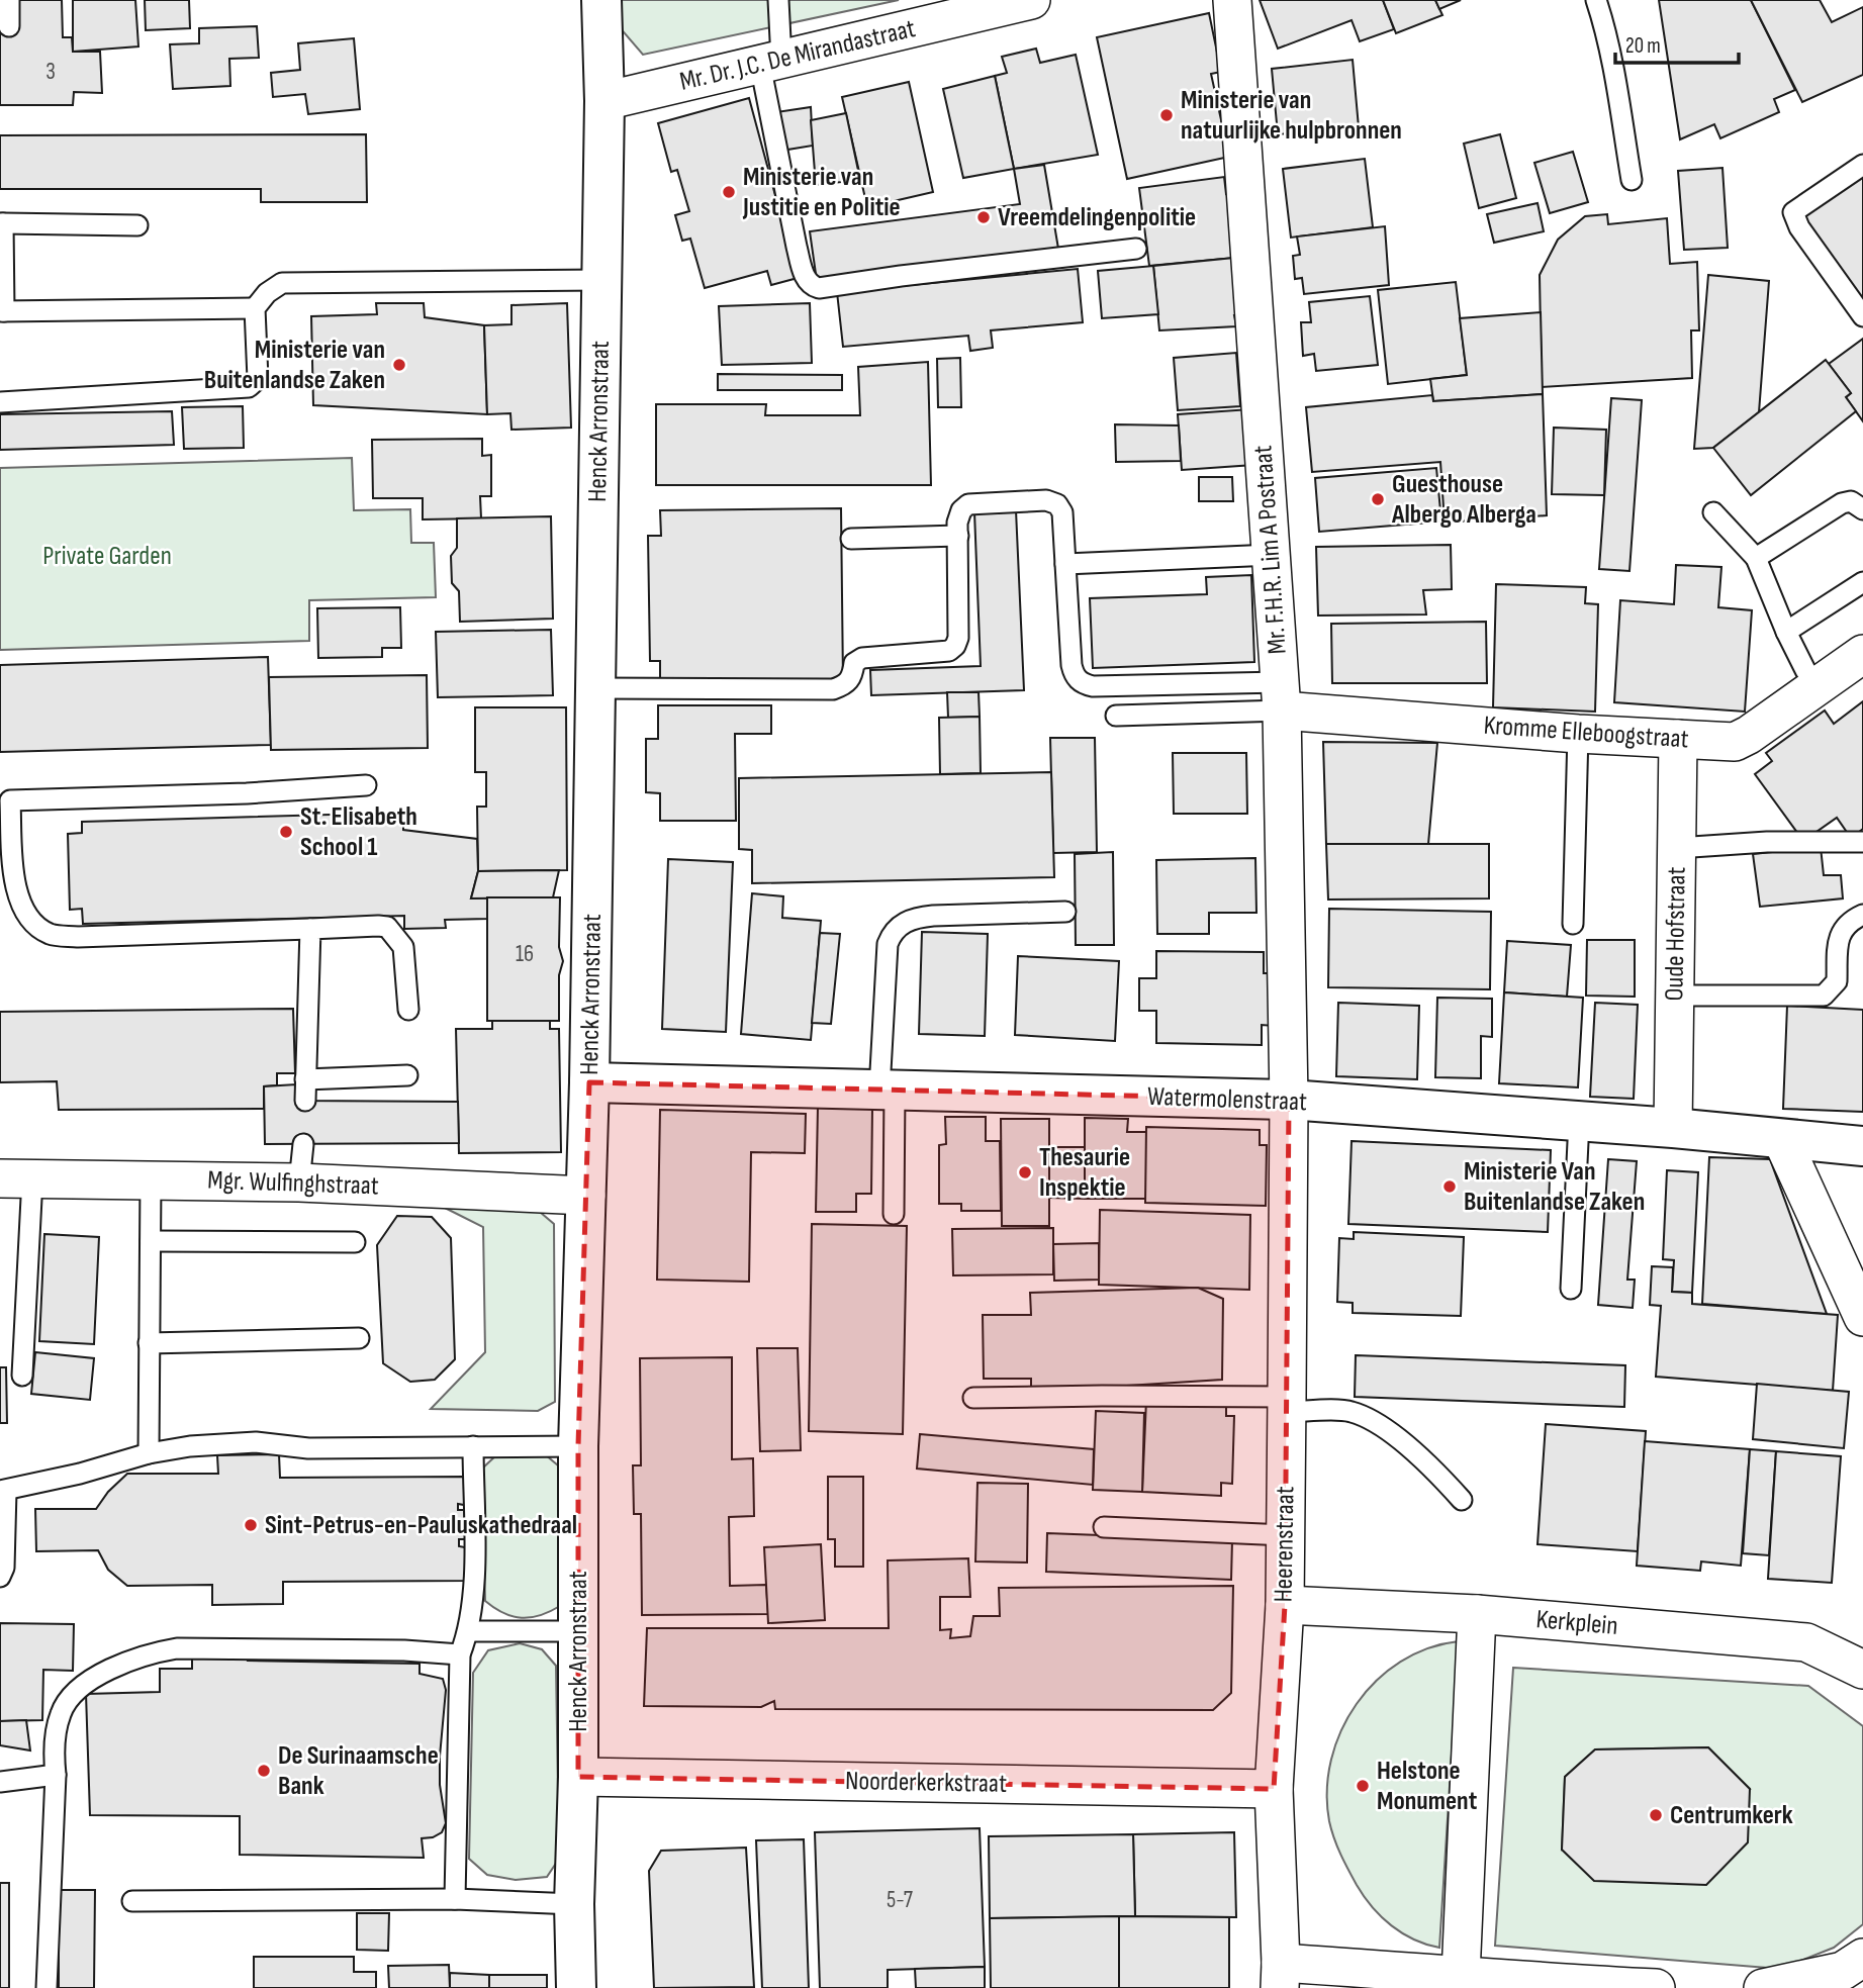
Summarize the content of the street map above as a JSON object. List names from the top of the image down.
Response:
{
  "streets": {
    "main road": ["Henck Arronstraat", "Watermolenstraat"],
    "street": [
      "Mr. Dr. J.C. De Mirandastraat",
      "Mr. F.H.R. Lim A Postraat",
      "Kromme Elleboogstraat",
      "Oude Hofstraat",
      "Mgr. Wulfinghstraat",
      "Heerenstraat",
      "Kerkplein",
      "Noorderkerkstraat"
    ]
  },
  "crossings": [
    ["Mr. Dr. J.C. De Mirandastraat", "Henck Arronstraat"],
    ["Henck Arronstraat", "Watermolenstraat"],
    ["Henck Arronstraat", "Mgr. Wulfinghstraat"],
    ["Henck Arronstraat", "Noorderkerkstraat"],
    ["Mr. F.H.R. Lim A Postraat", "Kromme Elleboogstraat"],
    ["Mr. F.H.R. Lim A Postraat", "Watermolenstraat"],
    ["Mr. F.H.R. Lim A Postraat", "Heerenstraat"],
    ["Kromme Elleboogstraat", "Oude Hofstraat"],
    ["Oude Hofstraat", "Watermolenstraat"],
    ["Watermolenstraat", "Heerenstraat"],
    ["Heerenstraat", "Kerkplein"],
    ["Heerenstraat", "Noorderkerkstraat"]
  ],
  "parks": ["Private Garden"],
  "places": [
    "Ministerie van natuurlijke hulpbronnen",
    "Ministerie van Justitie en Politie",
    "Vreemdelingenpolitie",
    "Ministerie van Buitenlandse Zaken",
    "Guesthouse Albergo Alberga",
    "St. Elisabeth School 1",
    "Thesaurie Inspektie",
    "Ministerie Van Buitenlandse Zaken",
    "Sint-Petrus-en-Pauluskathedraal",
    "De Surinaamsche Bank",
    "Helstone Monument",
    "Centrumkerk"
  ],
  "house_numbers": ["3", "16", "5-7"],
  "scale_bar": "20 m"
}
